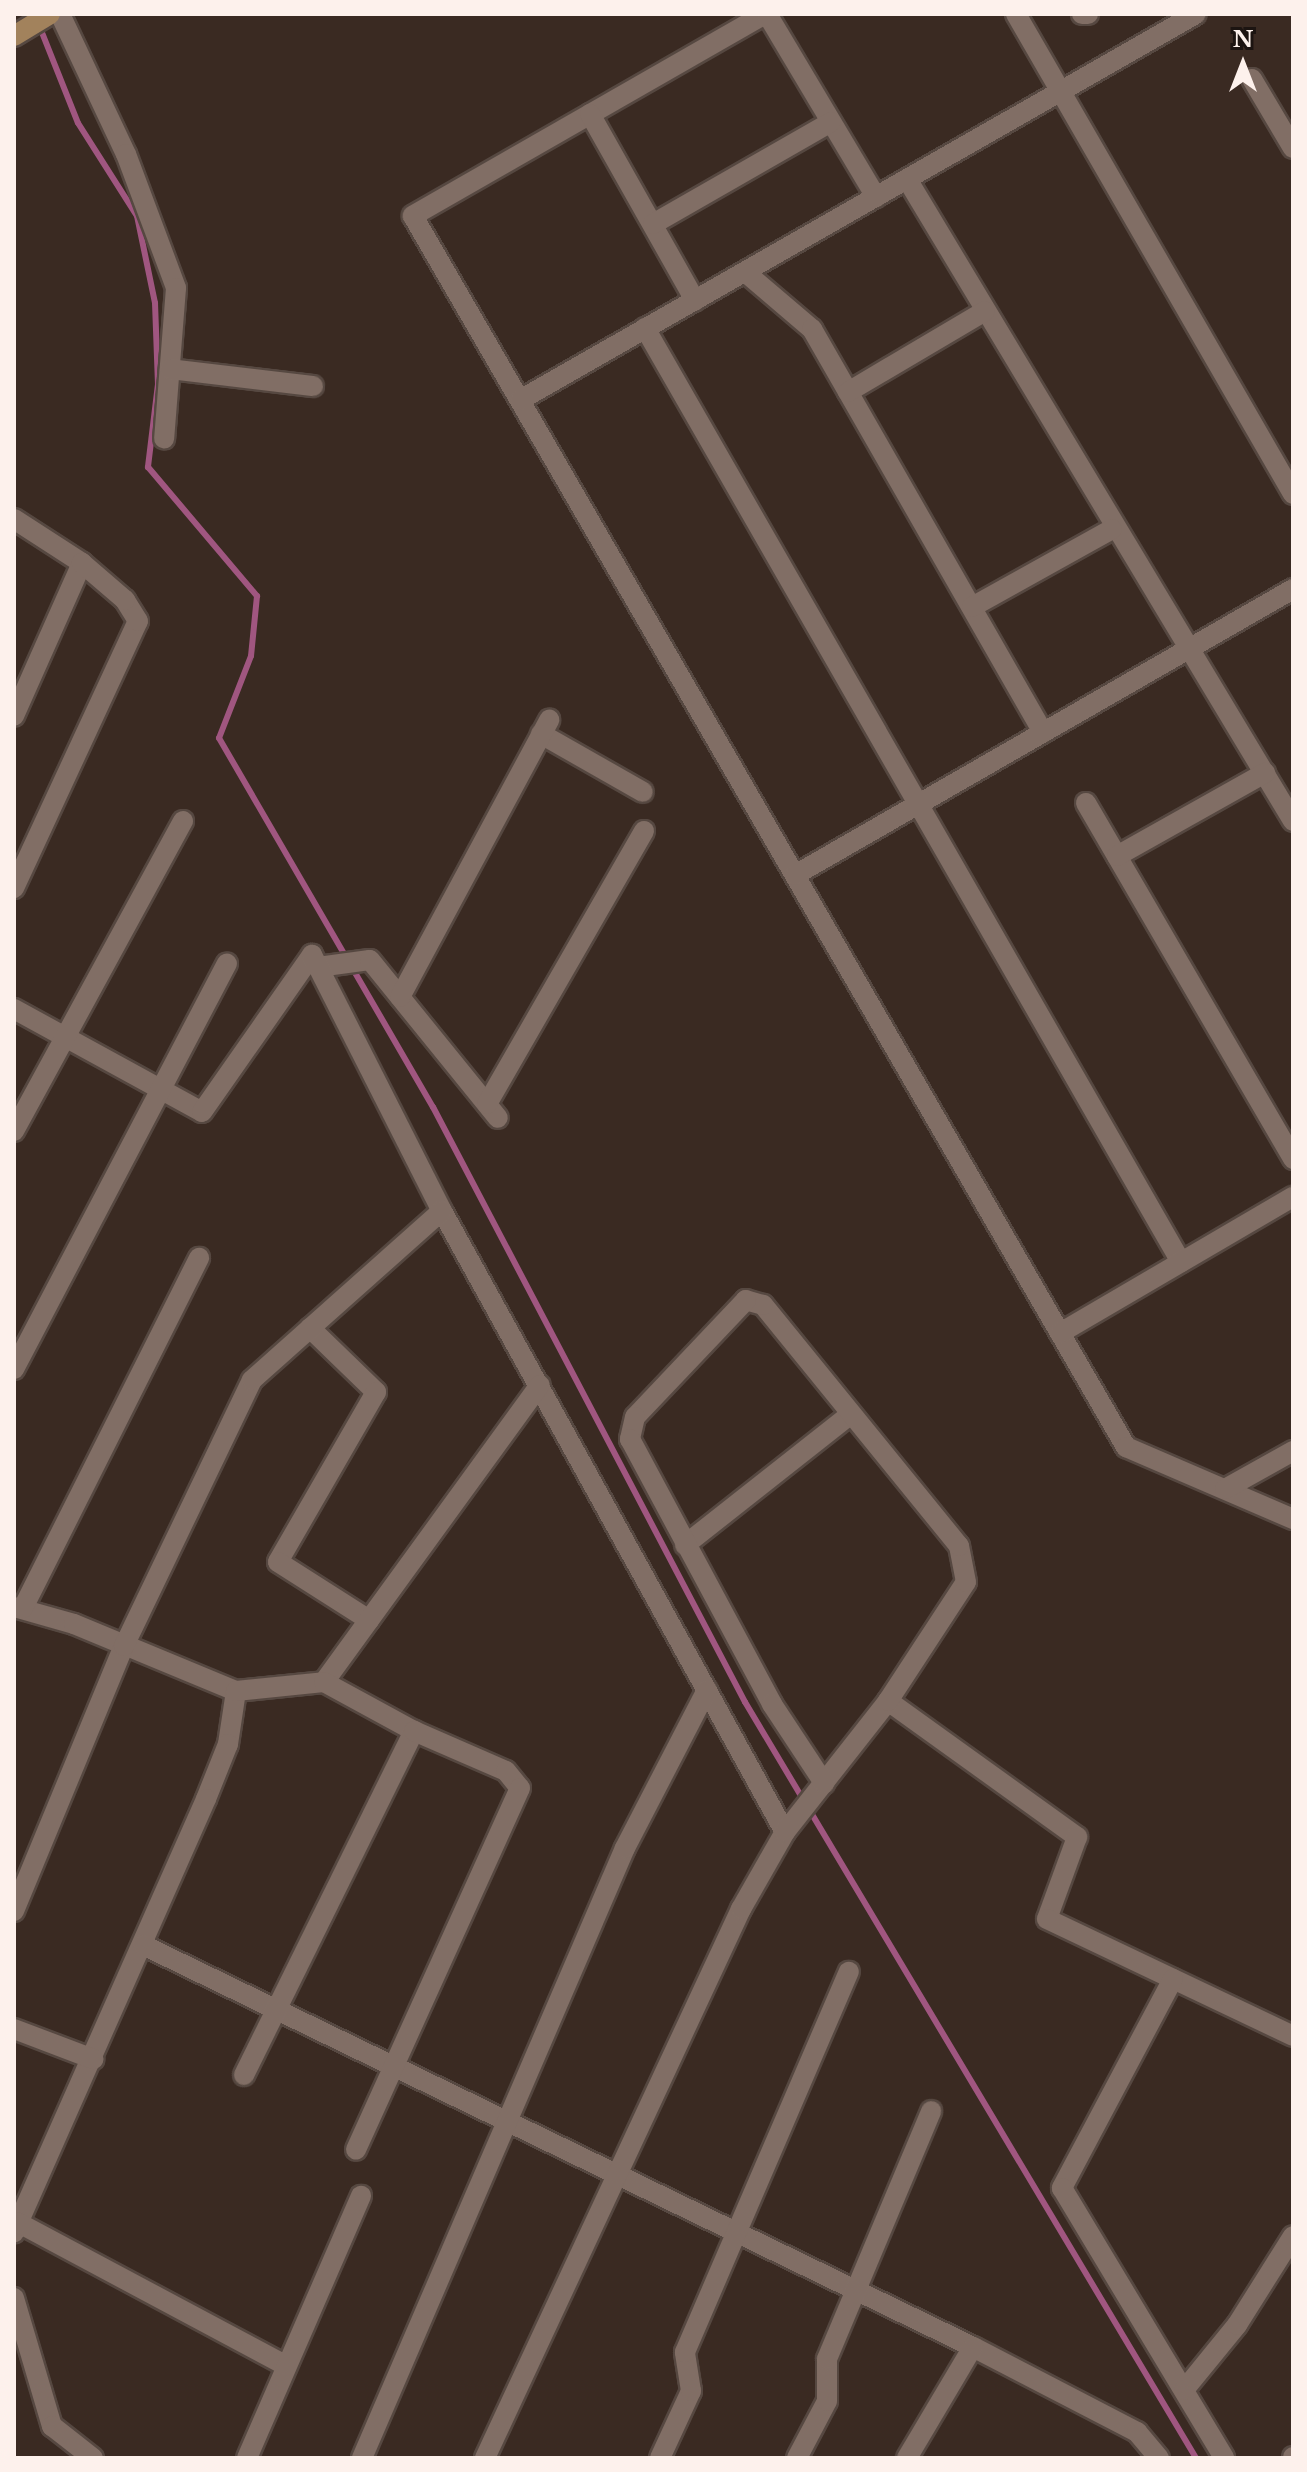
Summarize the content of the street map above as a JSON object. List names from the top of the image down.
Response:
{
  "north": "top"
}
